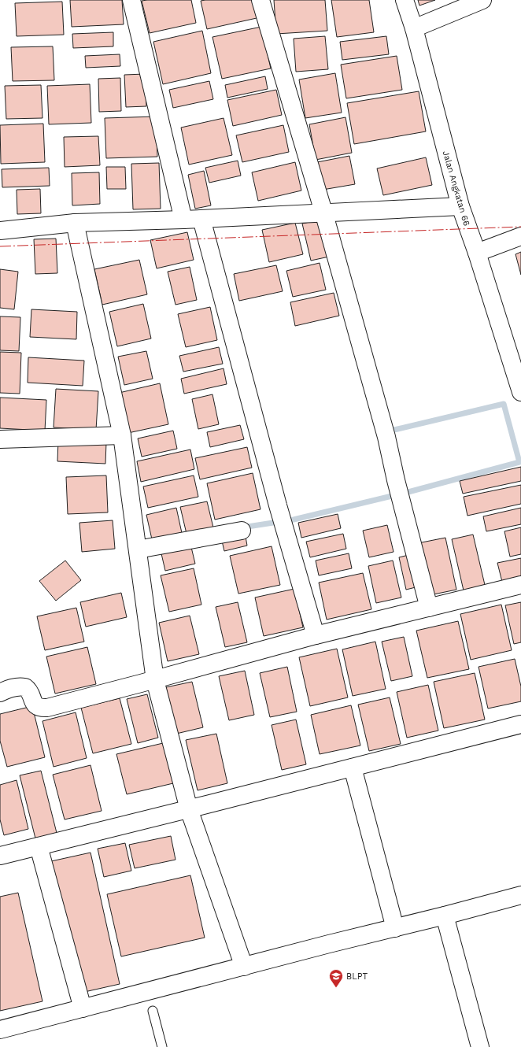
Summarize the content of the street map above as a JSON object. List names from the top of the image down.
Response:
{
  "streets": {
    "street": ["Jalan Angkatan 66"]
  },
  "places": {
    "school or university": ["BLPT"]
  }
}
